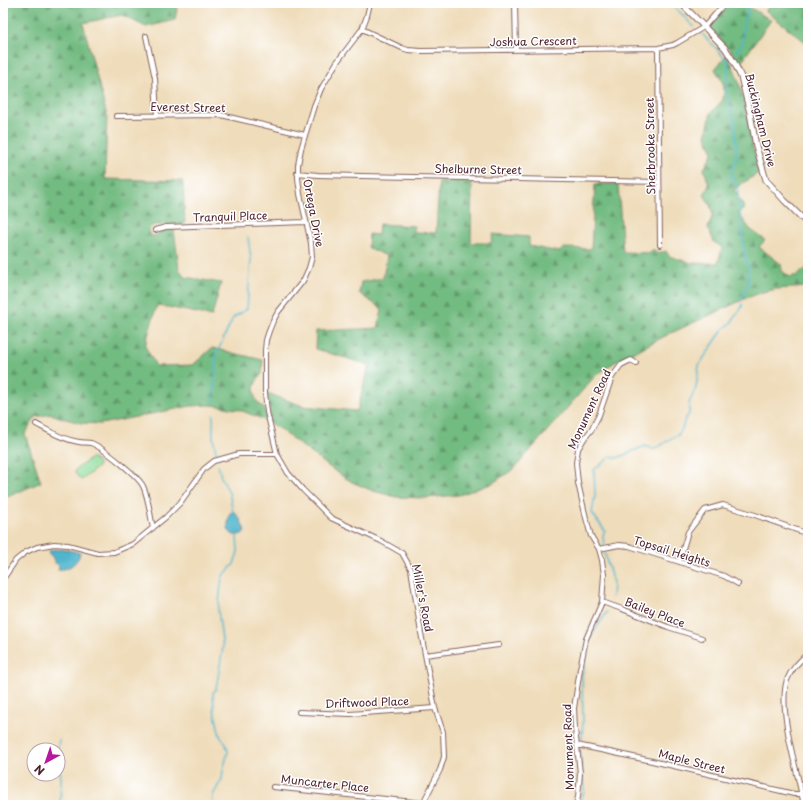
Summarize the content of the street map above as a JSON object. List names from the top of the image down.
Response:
{
  "streets": {
    "street": [
      "Joshua Crescent",
      "Everest Street",
      "Buckingham Drive",
      "Sherbrooke Street",
      "Shelburne Street",
      "Ortega Drive",
      "Tranquil Place",
      "Monument Road",
      "Topsail Heights",
      "Miller's Road",
      "Bailey Place",
      "Driftwood Place",
      "Maple Street",
      "Muncarter Place"
    ]
  },
  "crossings": [
    ["Joshua Crescent", "Buckingham Drive"],
    ["Joshua Crescent", "Sherbrooke Street"],
    ["Joshua Crescent", "Ortega Drive"],
    ["Everest Street", "Ortega Drive"],
    ["Sherbrooke Street", "Shelburne Street"],
    ["Shelburne Street", "Ortega Drive"],
    ["Ortega Drive", "Tranquil Place"],
    ["Ortega Drive", "Miller's Road"],
    ["Monument Road", "Topsail Heights"],
    ["Monument Road", "Bailey Place"],
    ["Monument Road", "Maple Street"],
    ["Miller's Road", "Driftwood Place"],
    ["Miller's Road", "Muncarter Place"]
  ],
  "north": "bottom left"
}
